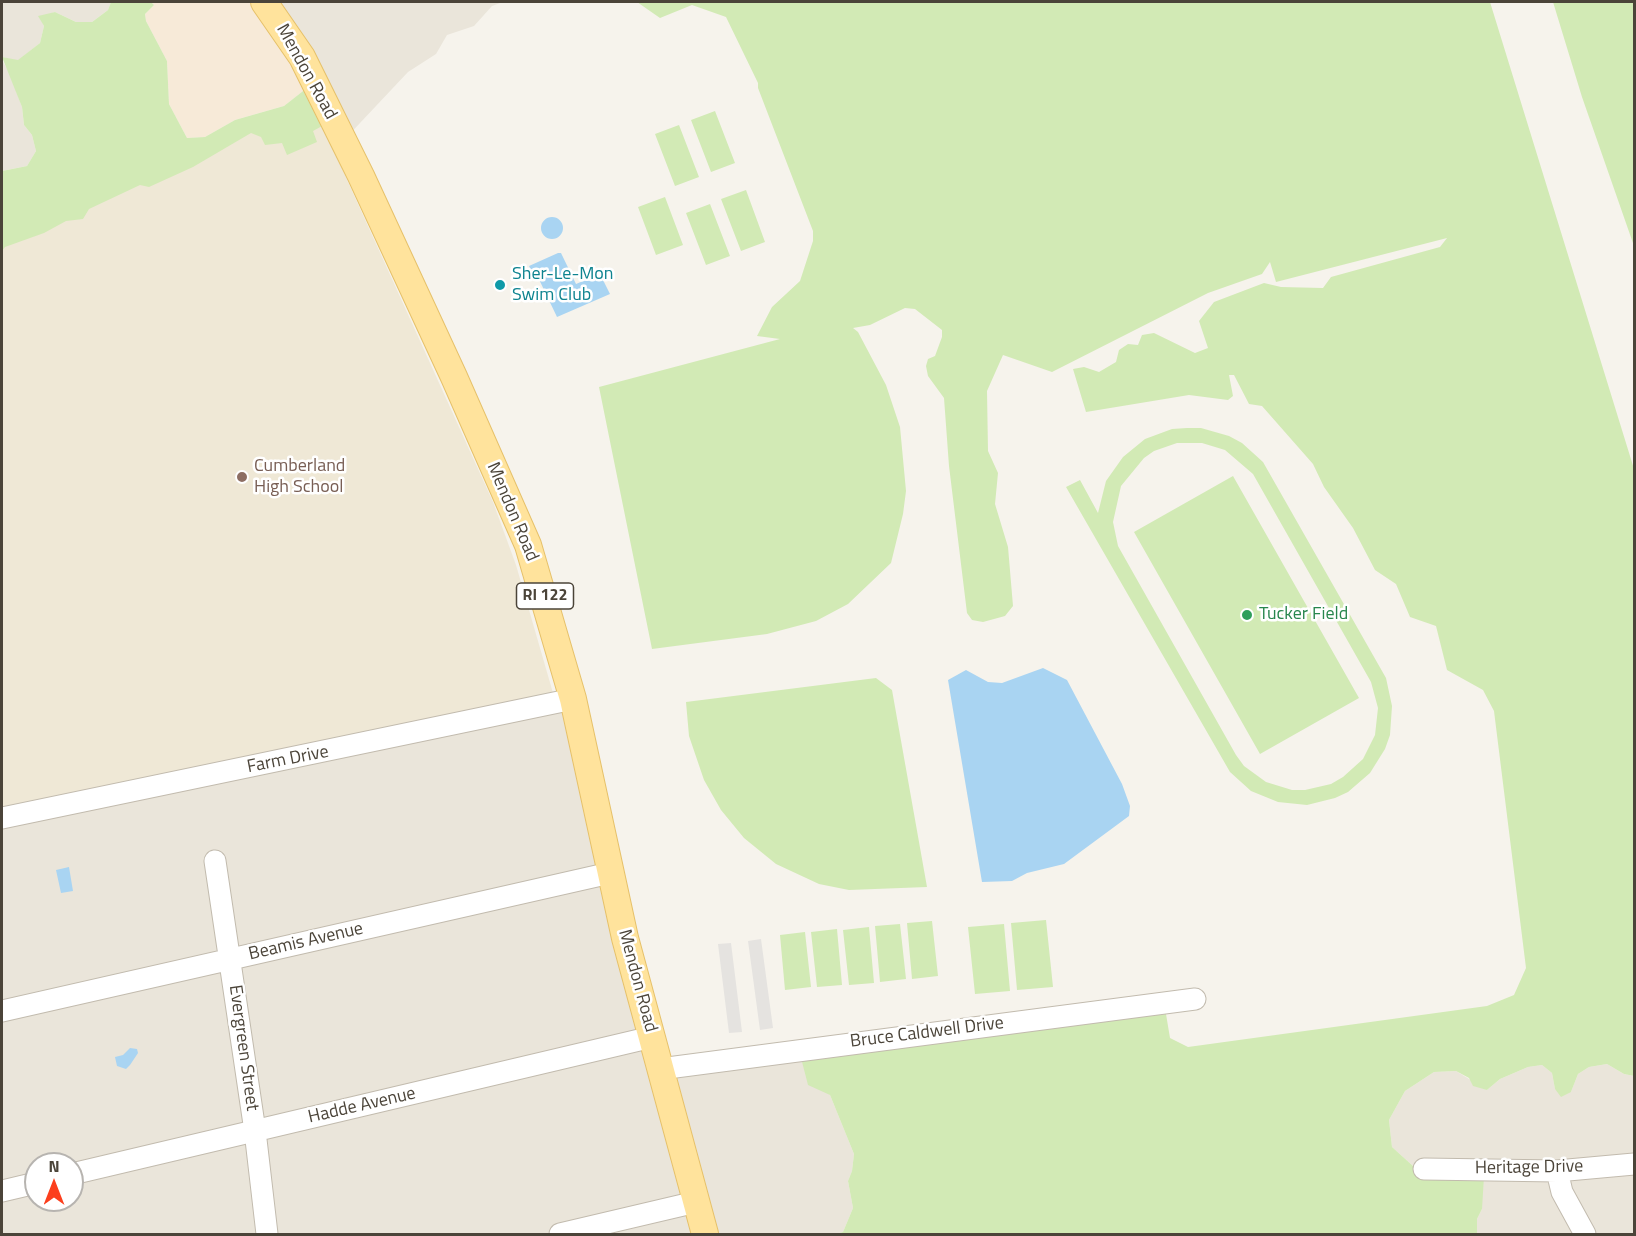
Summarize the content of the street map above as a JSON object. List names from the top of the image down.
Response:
{
  "streets": {
    "main road": ["Mendon Road", "RI 122"],
    "street": [
      "Farm Drive",
      "Beamis Avenue",
      "Bruce Caldwell Drive",
      "Evergreen Street",
      "Hadde Avenue",
      "Heritage Drive"
    ]
  },
  "crossings": [
    ["Mendon Road", "Farm Drive"],
    ["Mendon Road", "Beamis Avenue"],
    ["Mendon Road", "Bruce Caldwell Drive"],
    ["Mendon Road", "Hadde Avenue"],
    ["Beamis Avenue", "Evergreen Street"],
    ["Evergreen Street", "Hadde Avenue"]
  ],
  "places": ["Sher-Le-Mon Swim Club", "Cumberland High School", "Tucker Field"],
  "north": "top"
}
